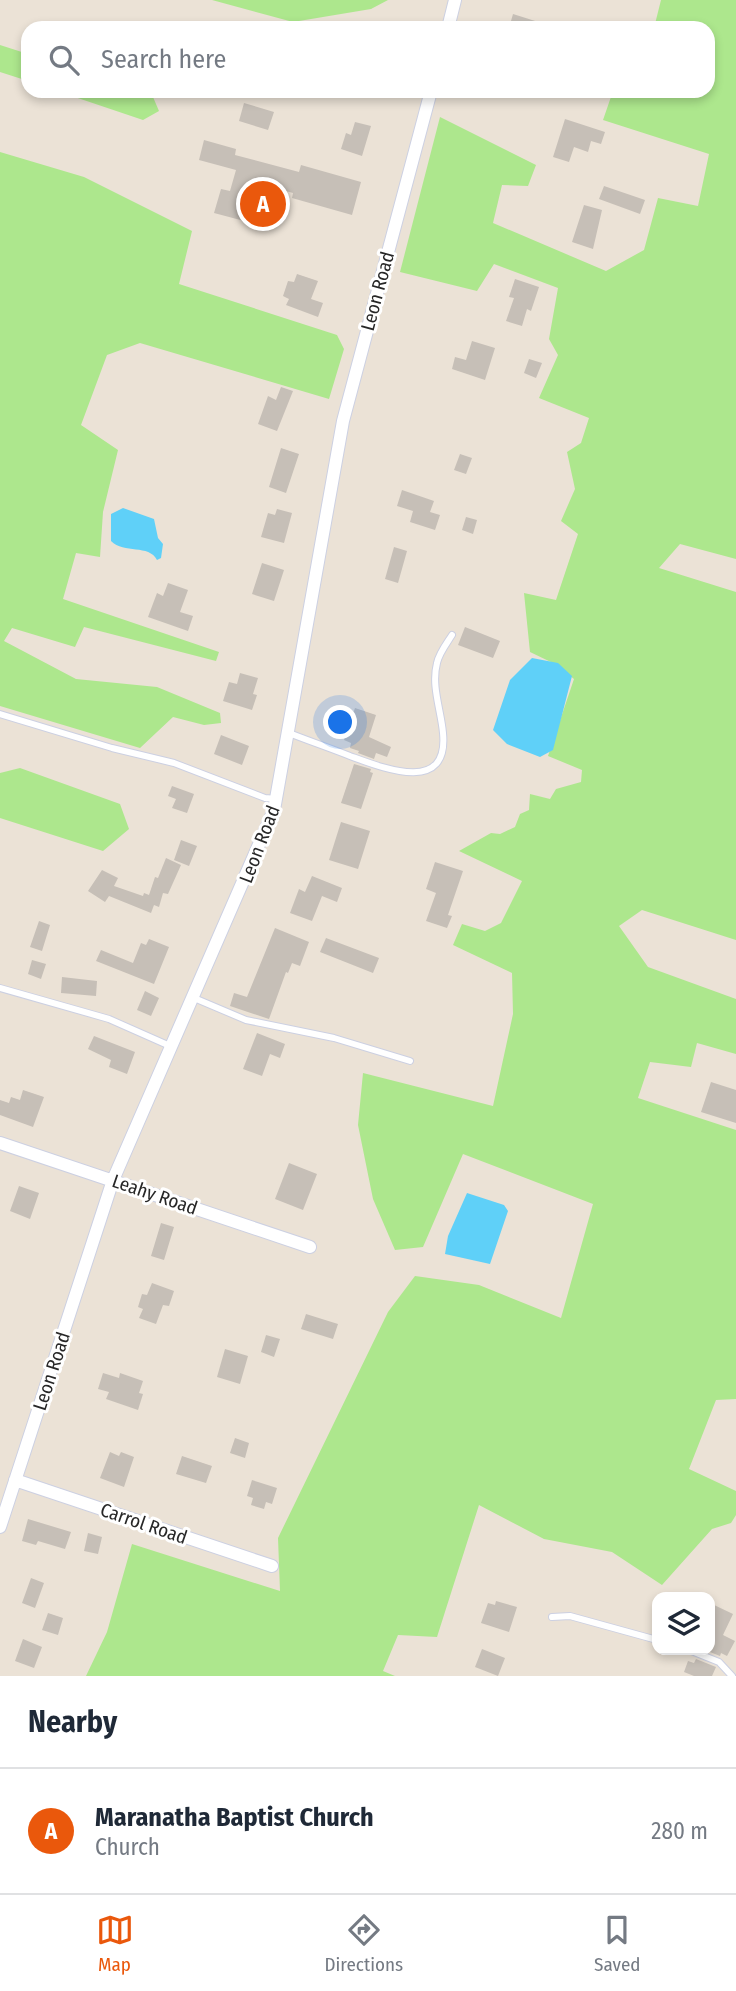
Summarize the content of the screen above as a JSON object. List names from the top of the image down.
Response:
{
  "streets": {
    "street": ["Leon Road", "Leahy Road", "Carrol Road"]
  },
  "crossings": [
    ["Leon Road", "Leahy Road"],
    ["Leon Road", "Carrol Road"]
  ],
  "page": {
    "search": "Search here",
    "pins": "A",
    "heading": "Nearby",
    "list": [
      {
        "mark": "A",
        "name": "Maranatha Baptist Church",
        "note": "Church",
        "value": "280 m"
      }
    ],
    "nav": ["Map", "Directions", "Saved"]
  }
}
